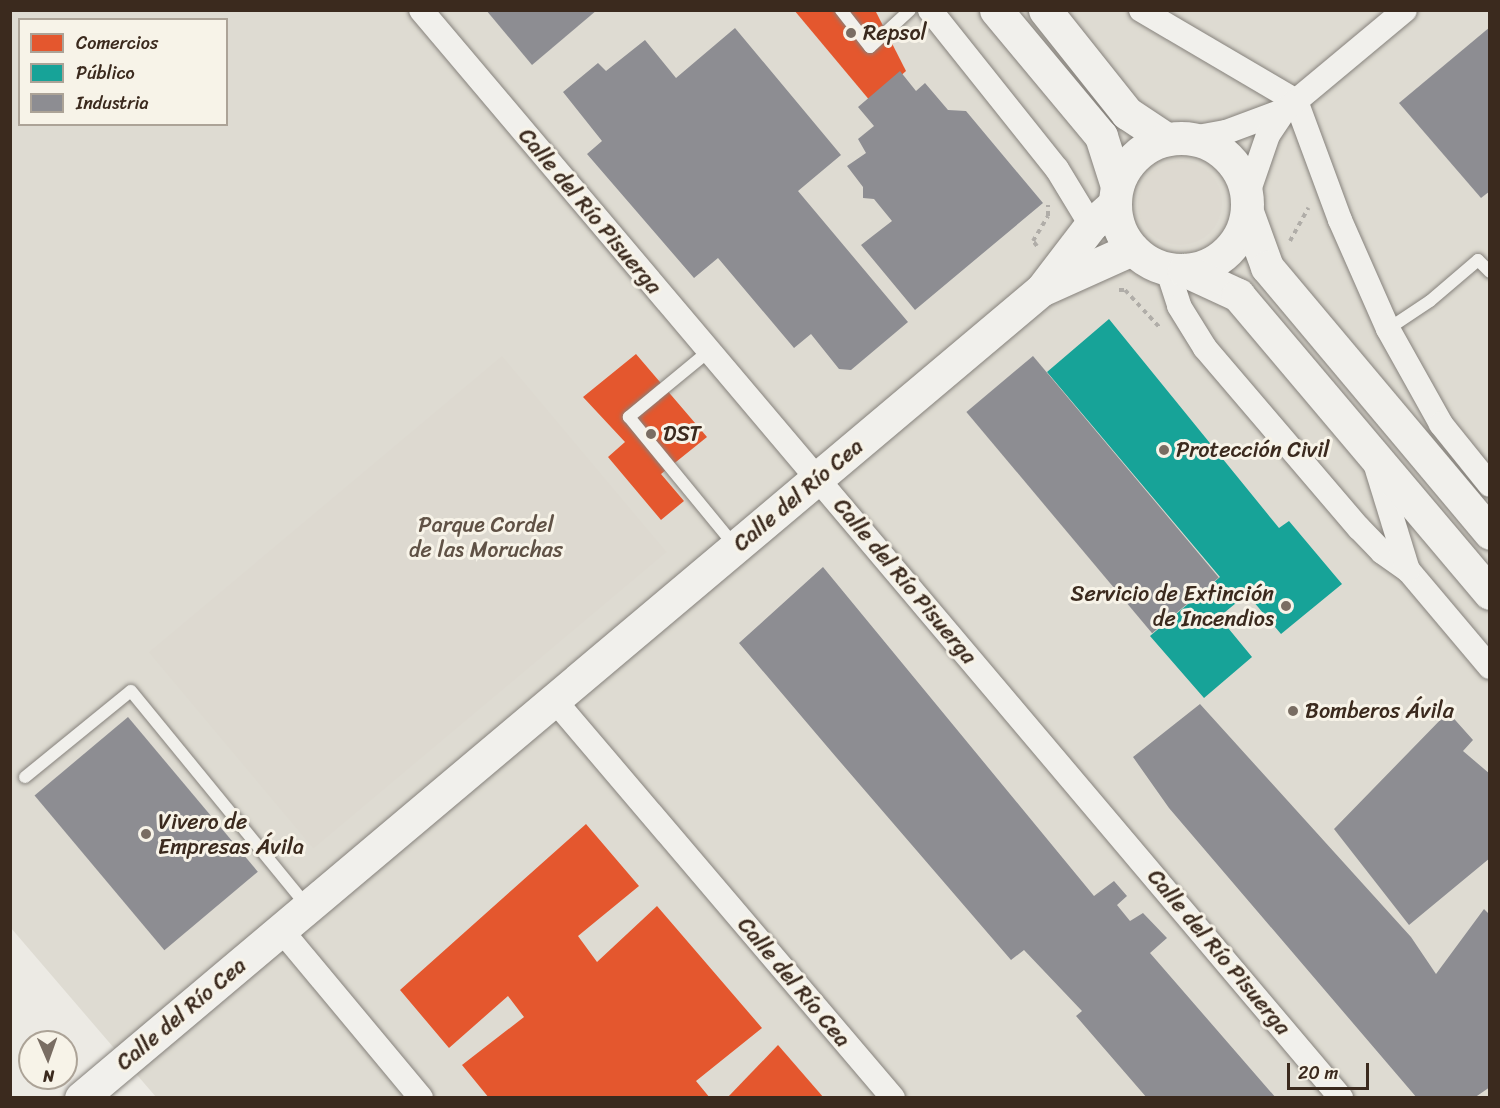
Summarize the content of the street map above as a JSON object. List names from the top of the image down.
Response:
{
  "streets": {
    "main road": ["Calle del Río Cea"],
    "street": ["Calle del Río Pisuerga"]
  },
  "crossings": [
    ["Calle del Río Pisuerga", "Calle del Río Cea"]
  ],
  "parks": ["Parque Cordel de las Moruchas"],
  "places": [
    "Repsol",
    "DST",
    "Protección Civil",
    "Servicio de Extinción de Incendios",
    "Bomberos Ávila",
    "Vivero de Empresas Ávila"
  ],
  "legend": ["Comercios", "Público", "Industria"],
  "scale_bar": "20 m",
  "north": "bottom"
}
